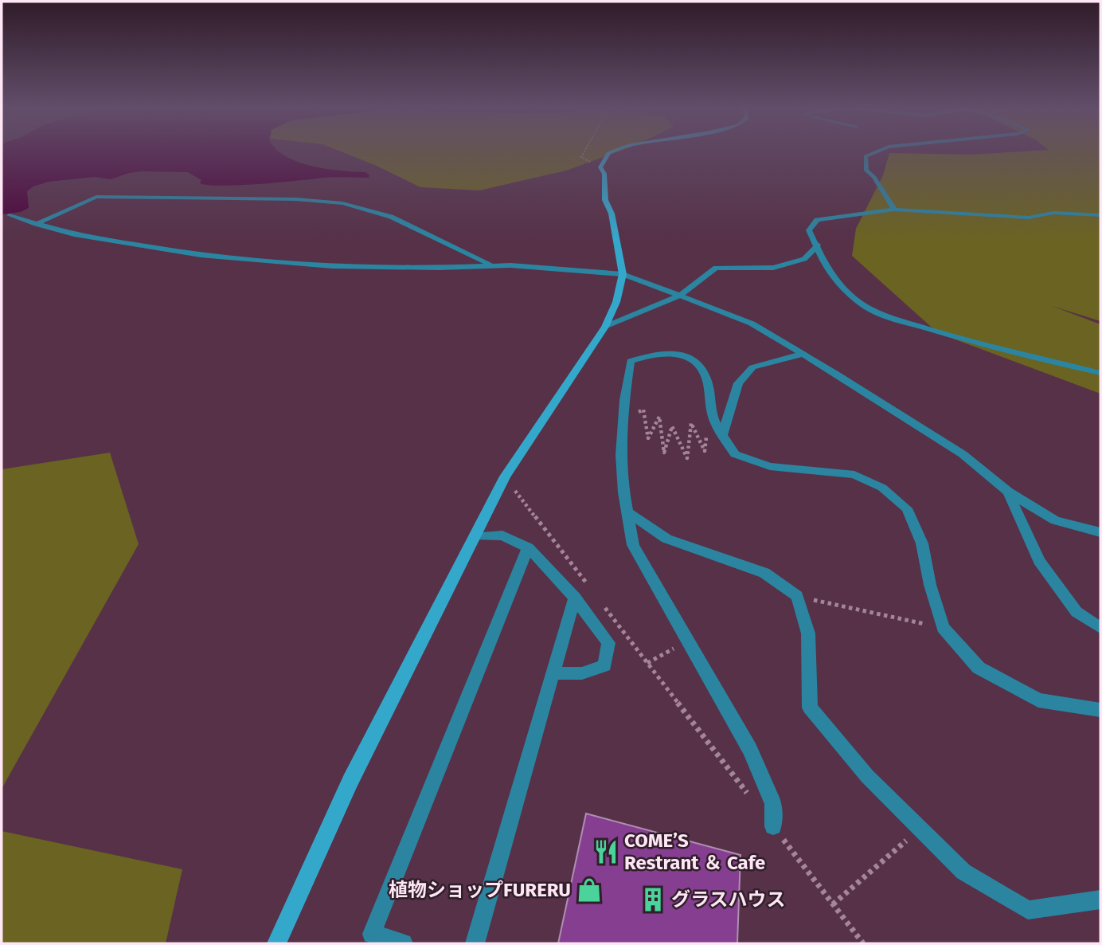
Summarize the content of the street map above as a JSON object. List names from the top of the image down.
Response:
{
  "places": {
    "restaurant": ["COME’S Restrant ＆ Cafe"],
    "shop": ["植物ショップFURERU"],
    "building": ["グラスハウス"]
  }
}
